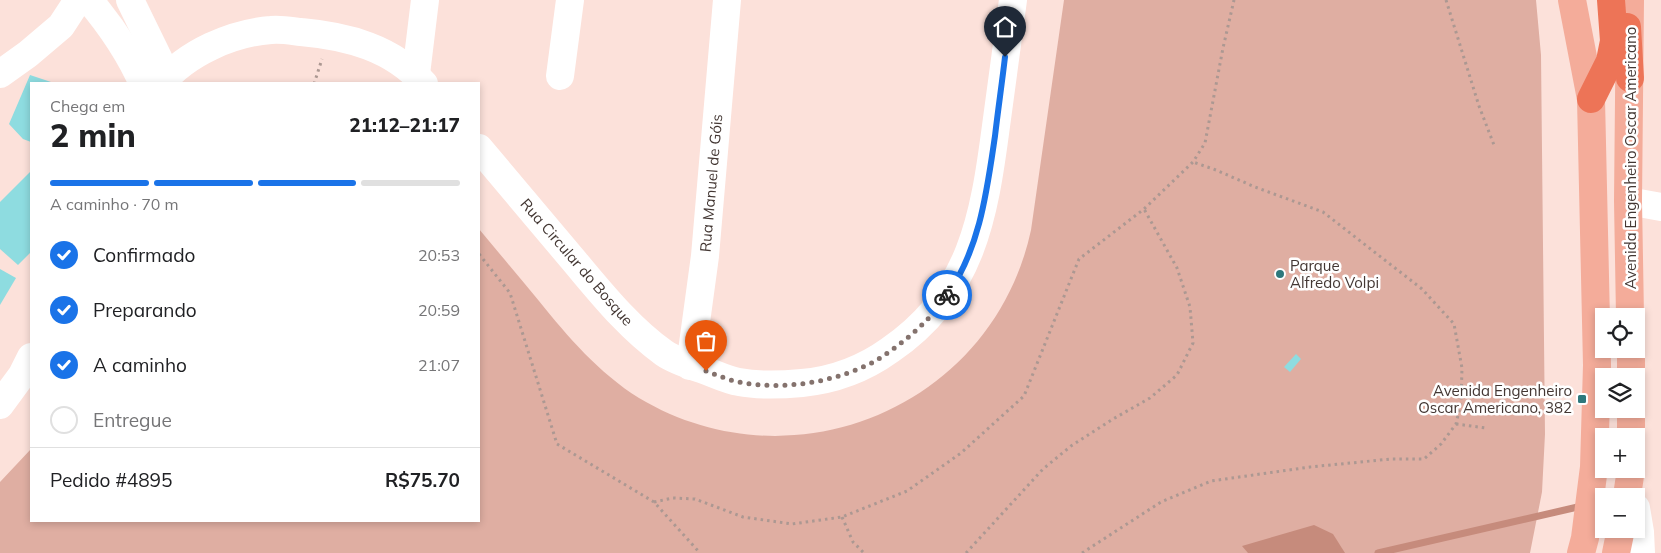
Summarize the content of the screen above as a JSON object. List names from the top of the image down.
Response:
{
  "streets": {
    "main road": ["Avenida Engenheiro Oscar Americano"],
    "street": ["Rua Manuel de Góis", "Rua Circular do Bosque"]
  },
  "crossings": [
    ["Rua Manuel de Góis", "Rua Circular do Bosque"]
  ],
  "places": {
    "other": ["Parque Alfredo Volpi"],
    "transit": ["Avenida Engenheiro Oscar Americano, 382"]
  },
  "page": {
    "heading": ["2 min", "Chega em", "21:12–21:17"],
    "panel": ["Pedido #4895", "R$75.70"],
    "bar": "A caminho · 70 m",
    "list": [
      ["Confirmado", "20:53"],
      ["Preparando", "20:59"],
      ["A caminho", "21:07"],
      "Entregue"
    ],
    "map_buttons": ["+", "−"]
  }
}
